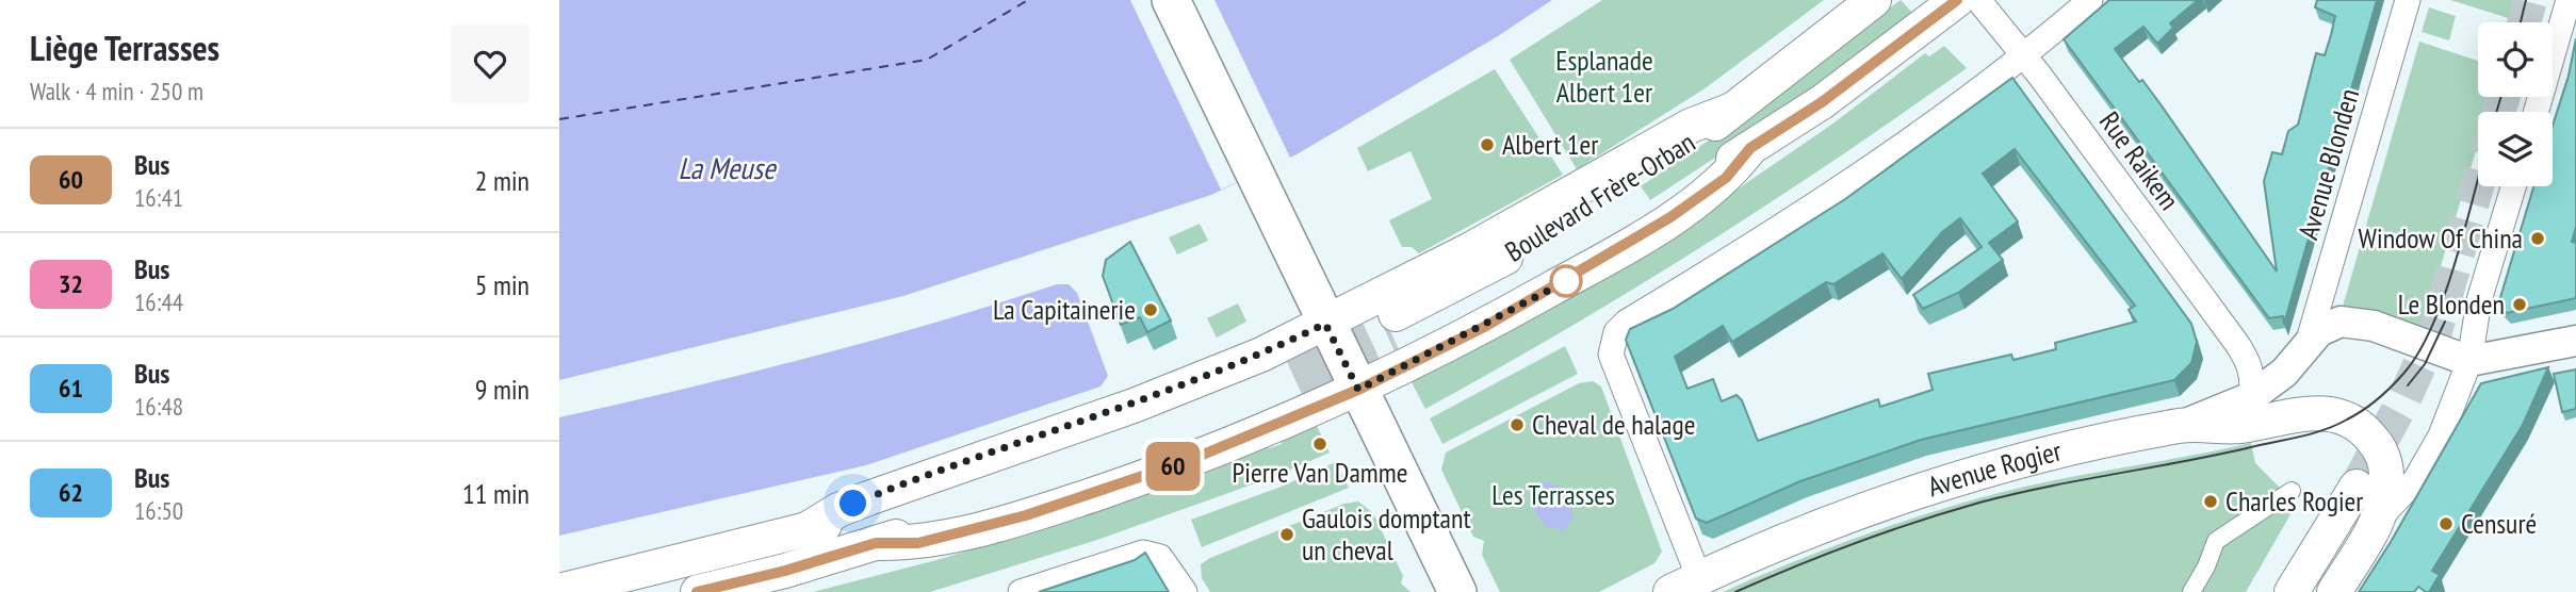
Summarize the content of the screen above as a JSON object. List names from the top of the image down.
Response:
{
  "streets": {
    "main road": ["Boulevard Frère-Orban", "Avenue Rogier"],
    "street": ["Rue Raikem", "Avenue Blonden"]
  },
  "crossings": [
    ["Avenue Blonden", "Avenue Rogier"]
  ],
  "water": ["La Meuse"],
  "parks": ["Esplanade Albert 1er", "Les Terrasses"],
  "places": [
    "Albert 1er",
    "Window Of China",
    "Le Blonden",
    "La Capitainerie",
    "Cheval de halage",
    "Pierre Van Damme",
    "Charles Rogier",
    "Censuré",
    "Gaulois domptant un cheval"
  ],
  "lines": ["bus line 60"],
  "page": {
    "heading": ["Liège Terrasses", "Walk · 4 min · 250 m"],
    "on_map": "60",
    "list": [
      {
        "mark": "60",
        "name": "Bus",
        "note": "16:41",
        "value": "2 min"
      },
      {
        "mark": "32",
        "name": "Bus",
        "note": "16:44",
        "value": "5 min"
      },
      {
        "mark": "61",
        "name": "Bus",
        "note": "16:48",
        "value": "9 min"
      },
      {
        "mark": "62",
        "name": "Bus",
        "note": "16:50",
        "value": "11 min"
      }
    ]
  }
}
